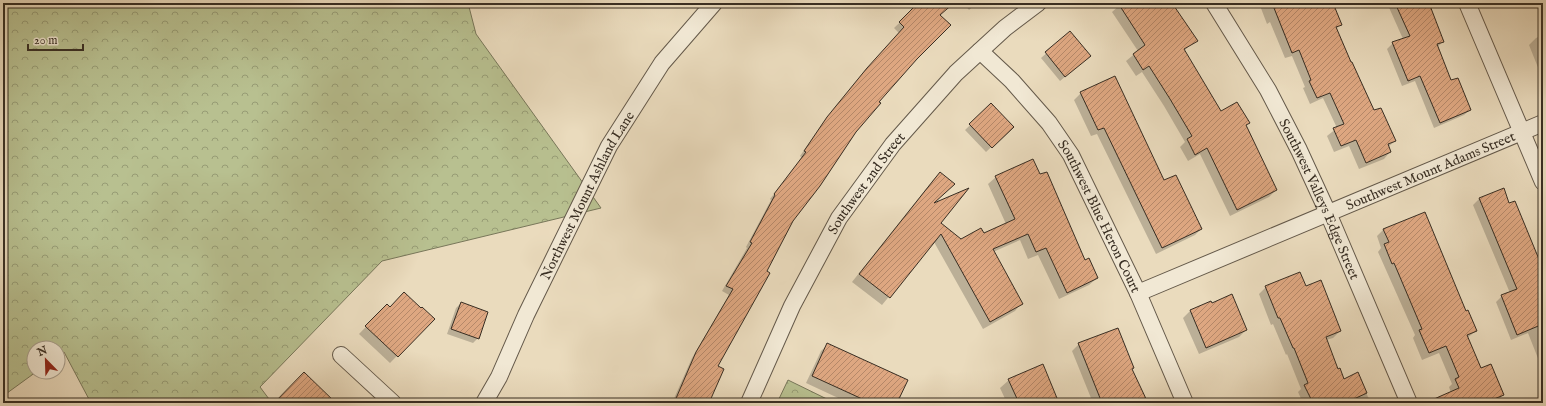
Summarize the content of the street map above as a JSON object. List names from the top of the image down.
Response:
{
  "streets": {
    "street": [
      "Southwest Mount Adams Street",
      "Southwest 2nd Street",
      "Northwest Mount Ashland Lane",
      "Southwest Valleys Edge Street",
      "Southwest Blue Heron Court"
    ]
  },
  "crossings": [
    ["Southwest Mount Adams Street", "Southwest Valleys Edge Street"],
    ["Southwest Mount Adams Street", "Southwest Blue Heron Court"],
    ["Southwest 2nd Street", "Southwest Blue Heron Court"]
  ],
  "scale_bar": "20 m",
  "north": "top left"
}
